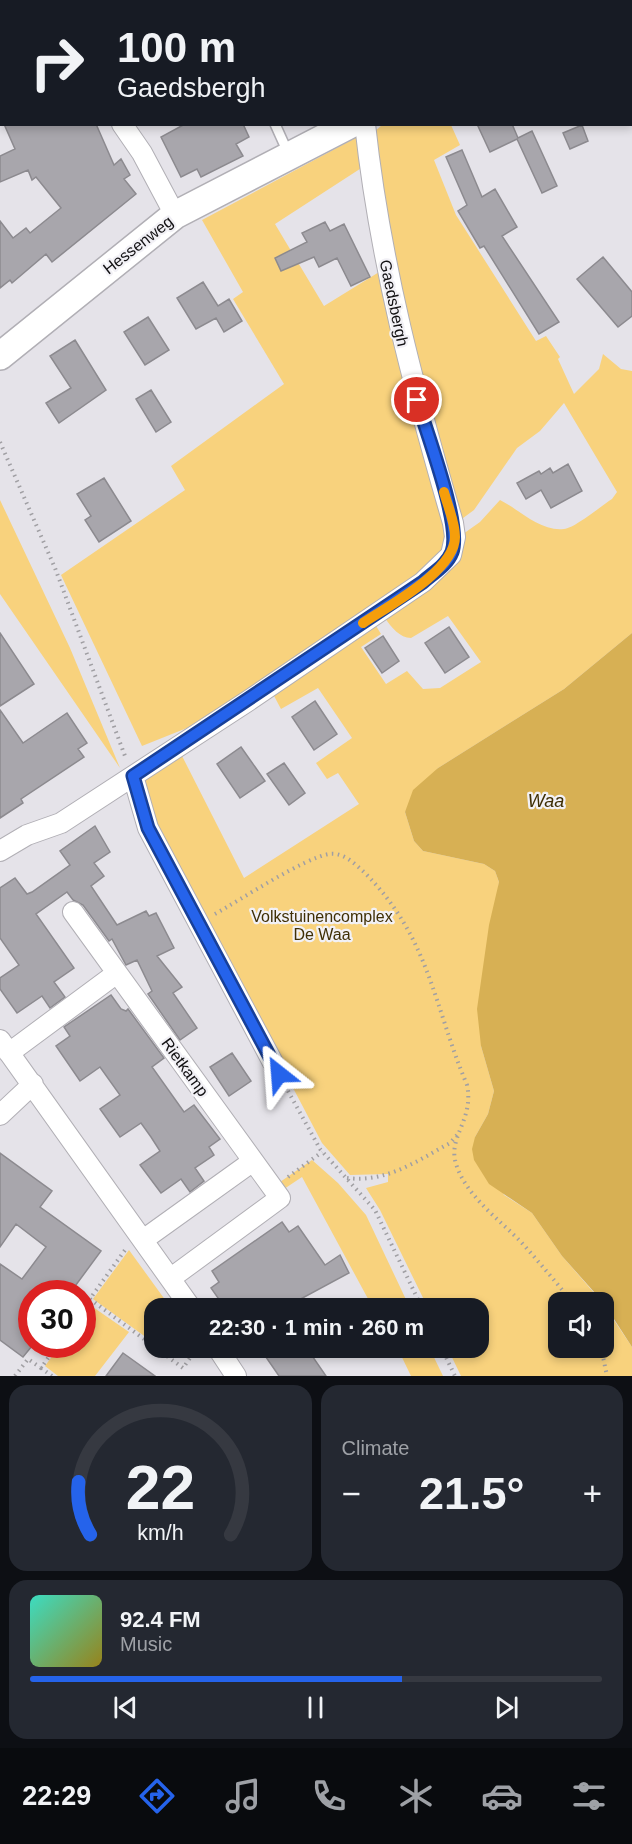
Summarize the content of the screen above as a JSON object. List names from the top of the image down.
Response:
{
  "streets": {
    "main road": ["Hessenweg"],
    "street": ["Gaedsbergh", "Rietkamp"]
  },
  "water": ["Waa"],
  "parks": ["Volkstuinencomplex De Waa"],
  "page": {
    "turn": ["100 m", "Gaedsbergh"],
    "limit": "30",
    "trip": "22:30 · 1 min · 260 m",
    "tile": "Climate",
    "heat": ["−", "21.5°", "+"],
    "song": ["92.4 FM", "Music"],
    "tabs": "22:29",
    "gauge": ["22", "km/h"]
  }
}
